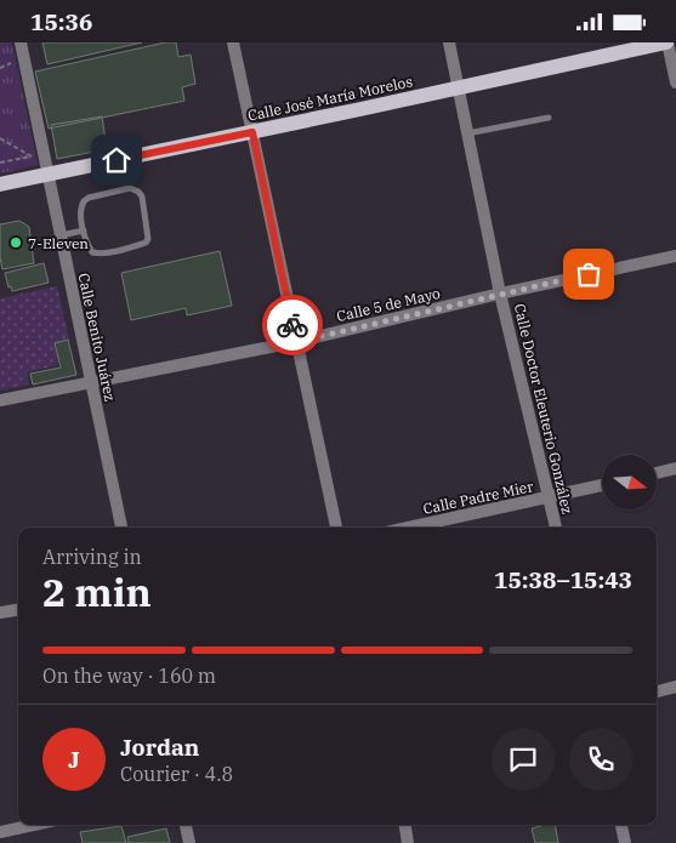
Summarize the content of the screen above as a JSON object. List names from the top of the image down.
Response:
{
  "streets": {
    "main road": ["Calle José María Morelos"],
    "street": [
      "Calle 5 de Mayo",
      "Calle Benito Juárez",
      "Calle Doctor Eleuterio González",
      "Calle Padre Mier"
    ]
  },
  "crossings": [
    ["Calle José María Morelos", "Calle Benito Juárez"],
    ["Calle José María Morelos", "Calle Doctor Eleuterio González"],
    ["Calle 5 de Mayo", "Calle Benito Juárez"],
    ["Calle 5 de Mayo", "Calle Doctor Eleuterio González"],
    ["Calle Doctor Eleuterio González", "Calle Padre Mier"]
  ],
  "places": ["7-Eleven"],
  "north": "right",
  "page": {
    "status": "15:36",
    "heading": ["2 min", "Arriving in", "15:38–15:43"],
    "panel": ["Jordan", "Courier · 4.8"],
    "bar": "On the way · 160 m",
    "round": "J"
  }
}
